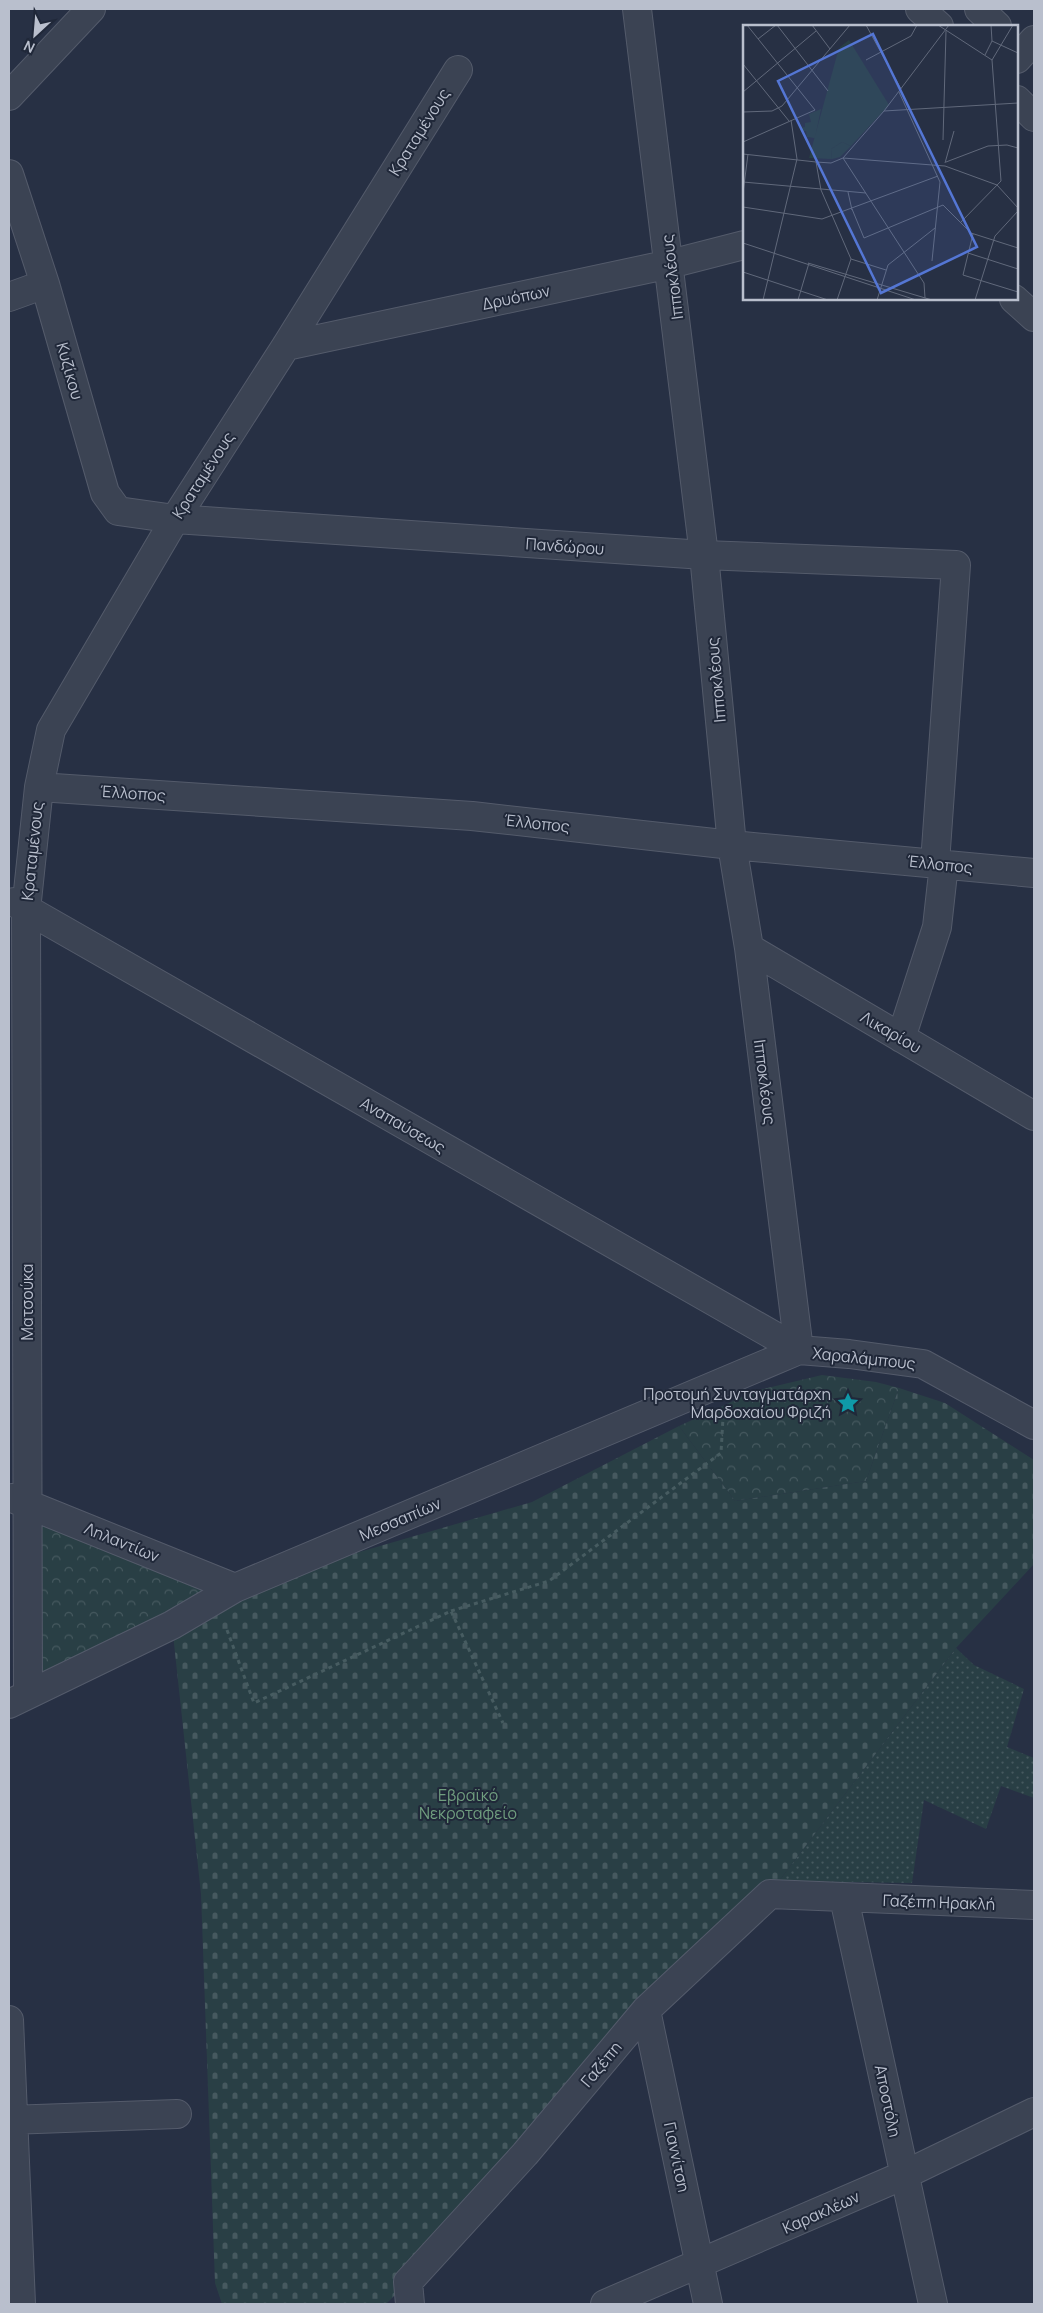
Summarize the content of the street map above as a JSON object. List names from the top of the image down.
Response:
{
  "streets": {
    "street": [
      "Κραταμένους",
      "Ιπποκλέους",
      "Δρυόπων",
      "Κυζίκου",
      "Πανδώρου",
      "Έλλοπος",
      "Λικαρίου",
      "Αναπαύσεως",
      "Ματσούκα",
      "Χαραλάμπους",
      "Μεσσαπίων",
      "Ληλαντίων",
      "Γαζέπη Ηρακλή",
      "Γαζέπη",
      "Αποστόλη",
      "Γιαννίτση",
      "Καρακλέων"
    ]
  },
  "crossings": [
    ["Κραταμένους", "Δρυόπων"],
    ["Κραταμένους", "Κυζίκου"],
    ["Κραταμένους", "Πανδώρου"],
    ["Κραταμένους", "Έλλοπος"],
    ["Κραταμένους", "Αναπαύσεως"],
    ["Κραταμένους", "Ματσούκα"],
    ["Ιπποκλέους", "Δρυόπων"],
    ["Ιπποκλέους", "Πανδώρου"],
    ["Ιπποκλέους", "Έλλοπος"],
    ["Ιπποκλέους", "Λικαρίου"],
    ["Ιπποκλέους", "Αναπαύσεως"],
    ["Ιπποκλέους", "Χαραλάμπους"],
    ["Ιπποκλέους", "Μεσσαπίων"],
    ["Κυζίκου", "Πανδώρου"],
    ["Πανδώρου", "Έλλοπος"],
    ["Αναπαύσεως", "Ματσούκα"],
    ["Αναπαύσεως", "Χαραλάμπους"],
    ["Αναπαύσεως", "Μεσσαπίων"],
    ["Ματσούκα", "Μεσσαπίων"],
    ["Ματσούκα", "Ληλαντίων"],
    ["Χαραλάμπους", "Μεσσαπίων"],
    ["Μεσσαπίων", "Ληλαντίων"],
    ["Γαζέπη Ηρακλή", "Γαζέπη"],
    ["Γαζέπη Ηρακλή", "Αποστόλη"],
    ["Γαζέπη", "Αποστόλη"],
    ["Γαζέπη", "Γιαννίτση"],
    ["Αποστόλη", "Καρακλέων"],
    ["Γιαννίτση", "Καρακλέων"]
  ],
  "parks": ["Εβραϊκό Νεκροταφείο"],
  "places": {
    "place": ["Προτομή Συνταγματάρχη Μαρδοχαίου Φριζή"]
  },
  "north": "bottom left"
}
